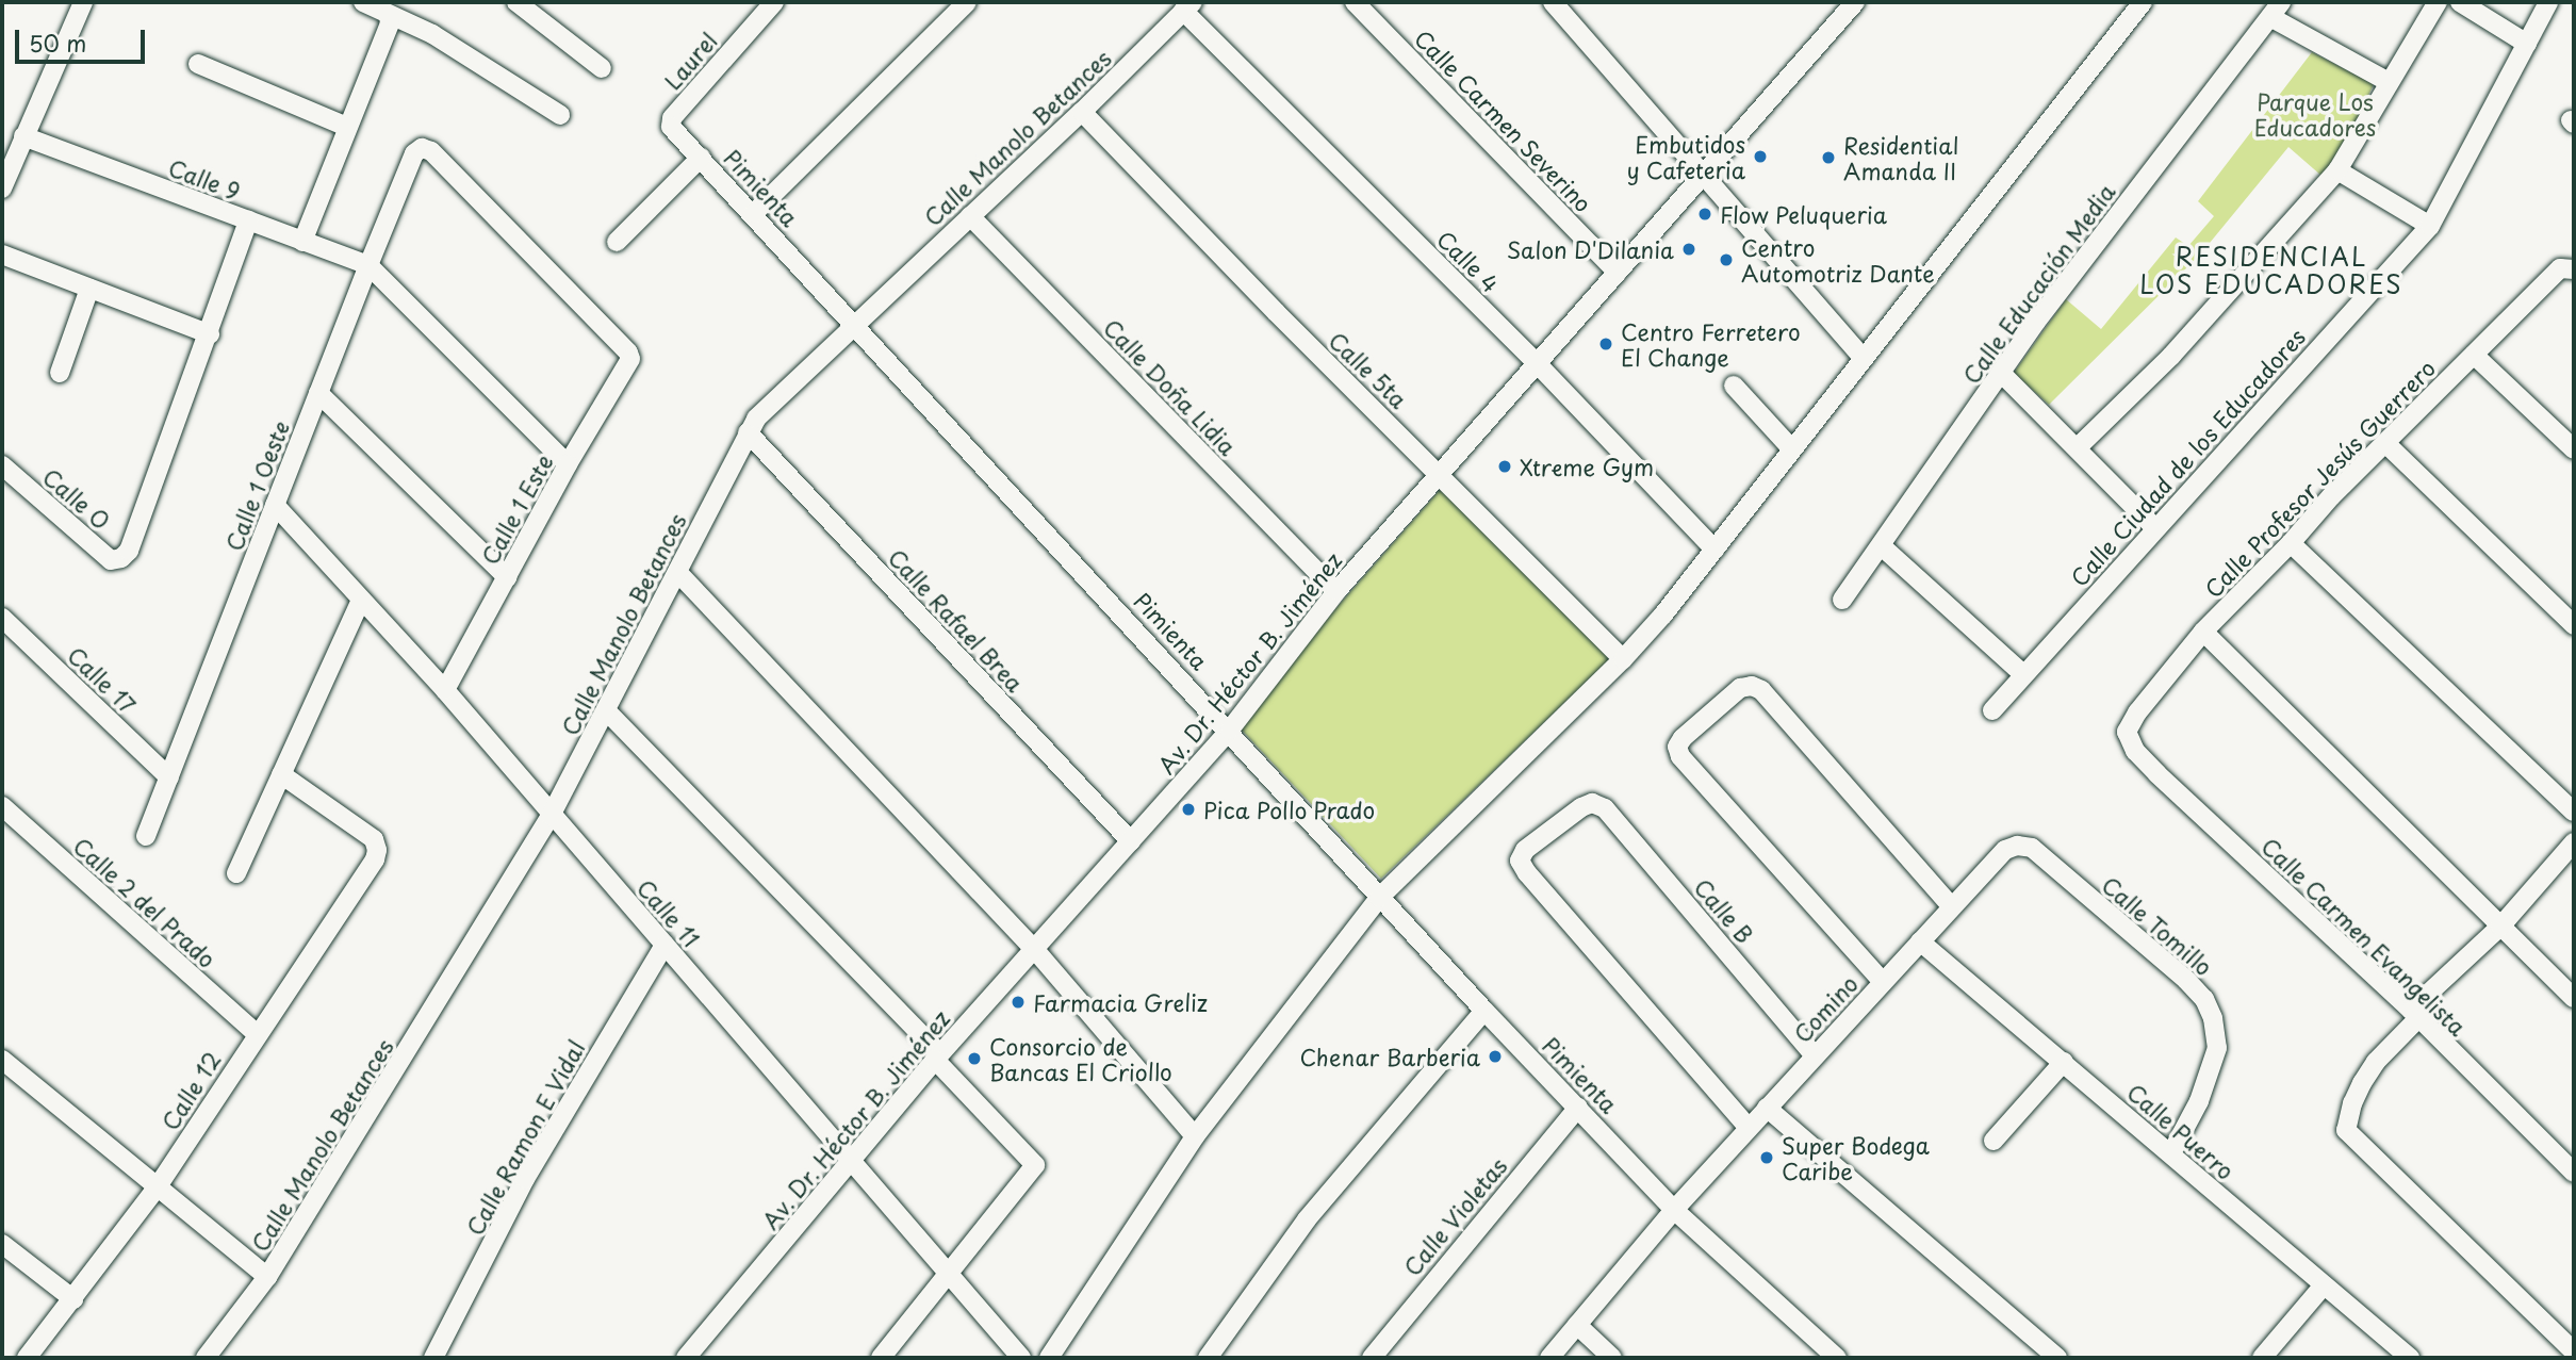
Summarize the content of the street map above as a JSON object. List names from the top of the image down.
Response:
{
  "streets": {
    "street": [
      "Laurel",
      "Calle Carmen Severino",
      "Calle Manolo Betances",
      "Calle 9",
      "Pimienta",
      "Calle 4",
      "Calle Educación Media",
      "Calle 5ta",
      "Calle Doña Lidia",
      "Calle Ciudad de los Educadores",
      "Calle Profesor Jesús Guerrero",
      "Calle 1 Oeste",
      "Calle O",
      "Calle 1 Este",
      "Calle Rafael Brea",
      "Av. Dr. Héctor B. Jiménez",
      "Calle 17",
      "Calle 2 del Prado",
      "Calle B",
      "Calle 11",
      "Calle Tomillo",
      "Calle Carmen Evangelista",
      "Comino",
      "Calle 12",
      "Calle Puerro",
      "Calle Ramon E Vidal",
      "Calle Violetas"
    ]
  },
  "crossings": [
    ["Laurel", "Pimienta"],
    ["Calle Carmen Severino", "Av. Dr. Héctor B. Jiménez"],
    ["Calle Manolo Betances", "Pimienta"],
    ["Calle Manolo Betances", "Calle 4"],
    ["Calle Manolo Betances", "Calle 5ta"],
    ["Calle Manolo Betances", "Calle Doña Lidia"],
    ["Calle Manolo Betances", "Calle Rafael Brea"],
    ["Calle Manolo Betances", "Calle 11"],
    ["Calle 9", "Calle 1 Oeste"],
    ["Pimienta", "Av. Dr. Héctor B. Jiménez"],
    ["Pimienta", "Comino"],
    ["Pimienta", "Calle Violetas"],
    ["Calle 4", "Av. Dr. Héctor B. Jiménez"],
    ["Calle 5ta", "Av. Dr. Héctor B. Jiménez"],
    ["Calle Doña Lidia", "Av. Dr. Héctor B. Jiménez"],
    ["Calle Profesor Jesús Guerrero", "Calle Carmen Evangelista"],
    ["Calle 1 Oeste", "Calle 1 Este"],
    ["Calle 1 Oeste", "Calle 17"],
    ["Calle 1 Oeste", "Calle 11"],
    ["Calle 1 Este", "Calle 11"],
    ["Calle Rafael Brea", "Av. Dr. Héctor B. Jiménez"],
    ["Av. Dr. Héctor B. Jiménez", "Calle 11"],
    ["Calle 2 del Prado", "Calle 12"],
    ["Calle B", "Comino"],
    ["Calle 11", "Calle Ramon E Vidal"],
    ["Calle Tomillo", "Comino"],
    ["Calle Tomillo", "Calle Puerro"],
    ["Comino", "Calle Puerro"]
  ],
  "districts": ["RESIDENCIAL LOS EDUCADORES"],
  "parks": ["Parque Los Educadores"],
  "places": [
    "Embutidos y Cafeteria",
    "Residential Amanda II",
    "Flow Peluqueria",
    "Salon D'Dilania",
    "Centro Automotriz Dante",
    "Centro Ferretero El Change",
    "Xtreme Gym",
    "Pica Pollo Prado",
    "Farmacia Greliz",
    "Chenar Barberia",
    "Consorcio de Bancas El Criollo",
    "Super Bodega Caribe"
  ],
  "scale_bar": "50 m"
}
